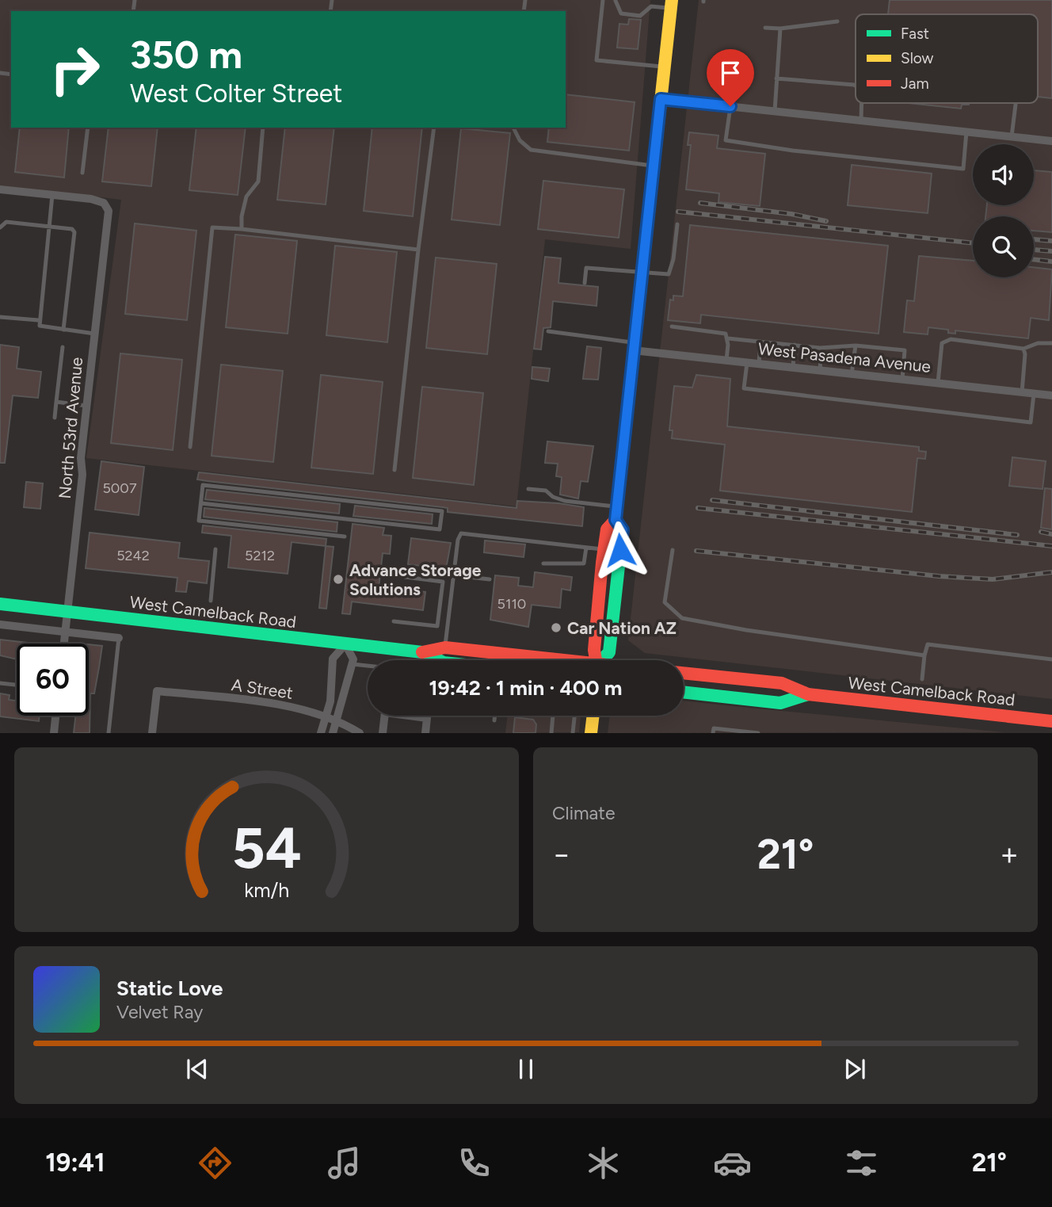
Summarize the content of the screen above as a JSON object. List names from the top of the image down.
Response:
{
  "streets": {
    "main road": ["West Camelback Road"],
    "street": ["West Pasadena Avenue", "North 53rd Avenue", "A Street"]
  },
  "crossings": [
    ["North 53rd Avenue", "West Camelback Road"]
  ],
  "places": ["Advance Storage Solutions", "Car Nation AZ"],
  "house_numbers": [
    "5007",
    "5242",
    "5212",
    "5110"
  ],
  "legend": ["Fast", "Slow", "Jam"],
  "page": {
    "turn": ["350 m", "West Colter Street"],
    "limit": "60",
    "trip": "19:42 · 1 min · 400 m",
    "tile": "Climate",
    "heat": ["−", "21°", "+"],
    "song": ["Static Love", "Velvet Ray"],
    "tabs": ["19:41", "21°"],
    "gauge": ["54", "km/h"]
  }
}
